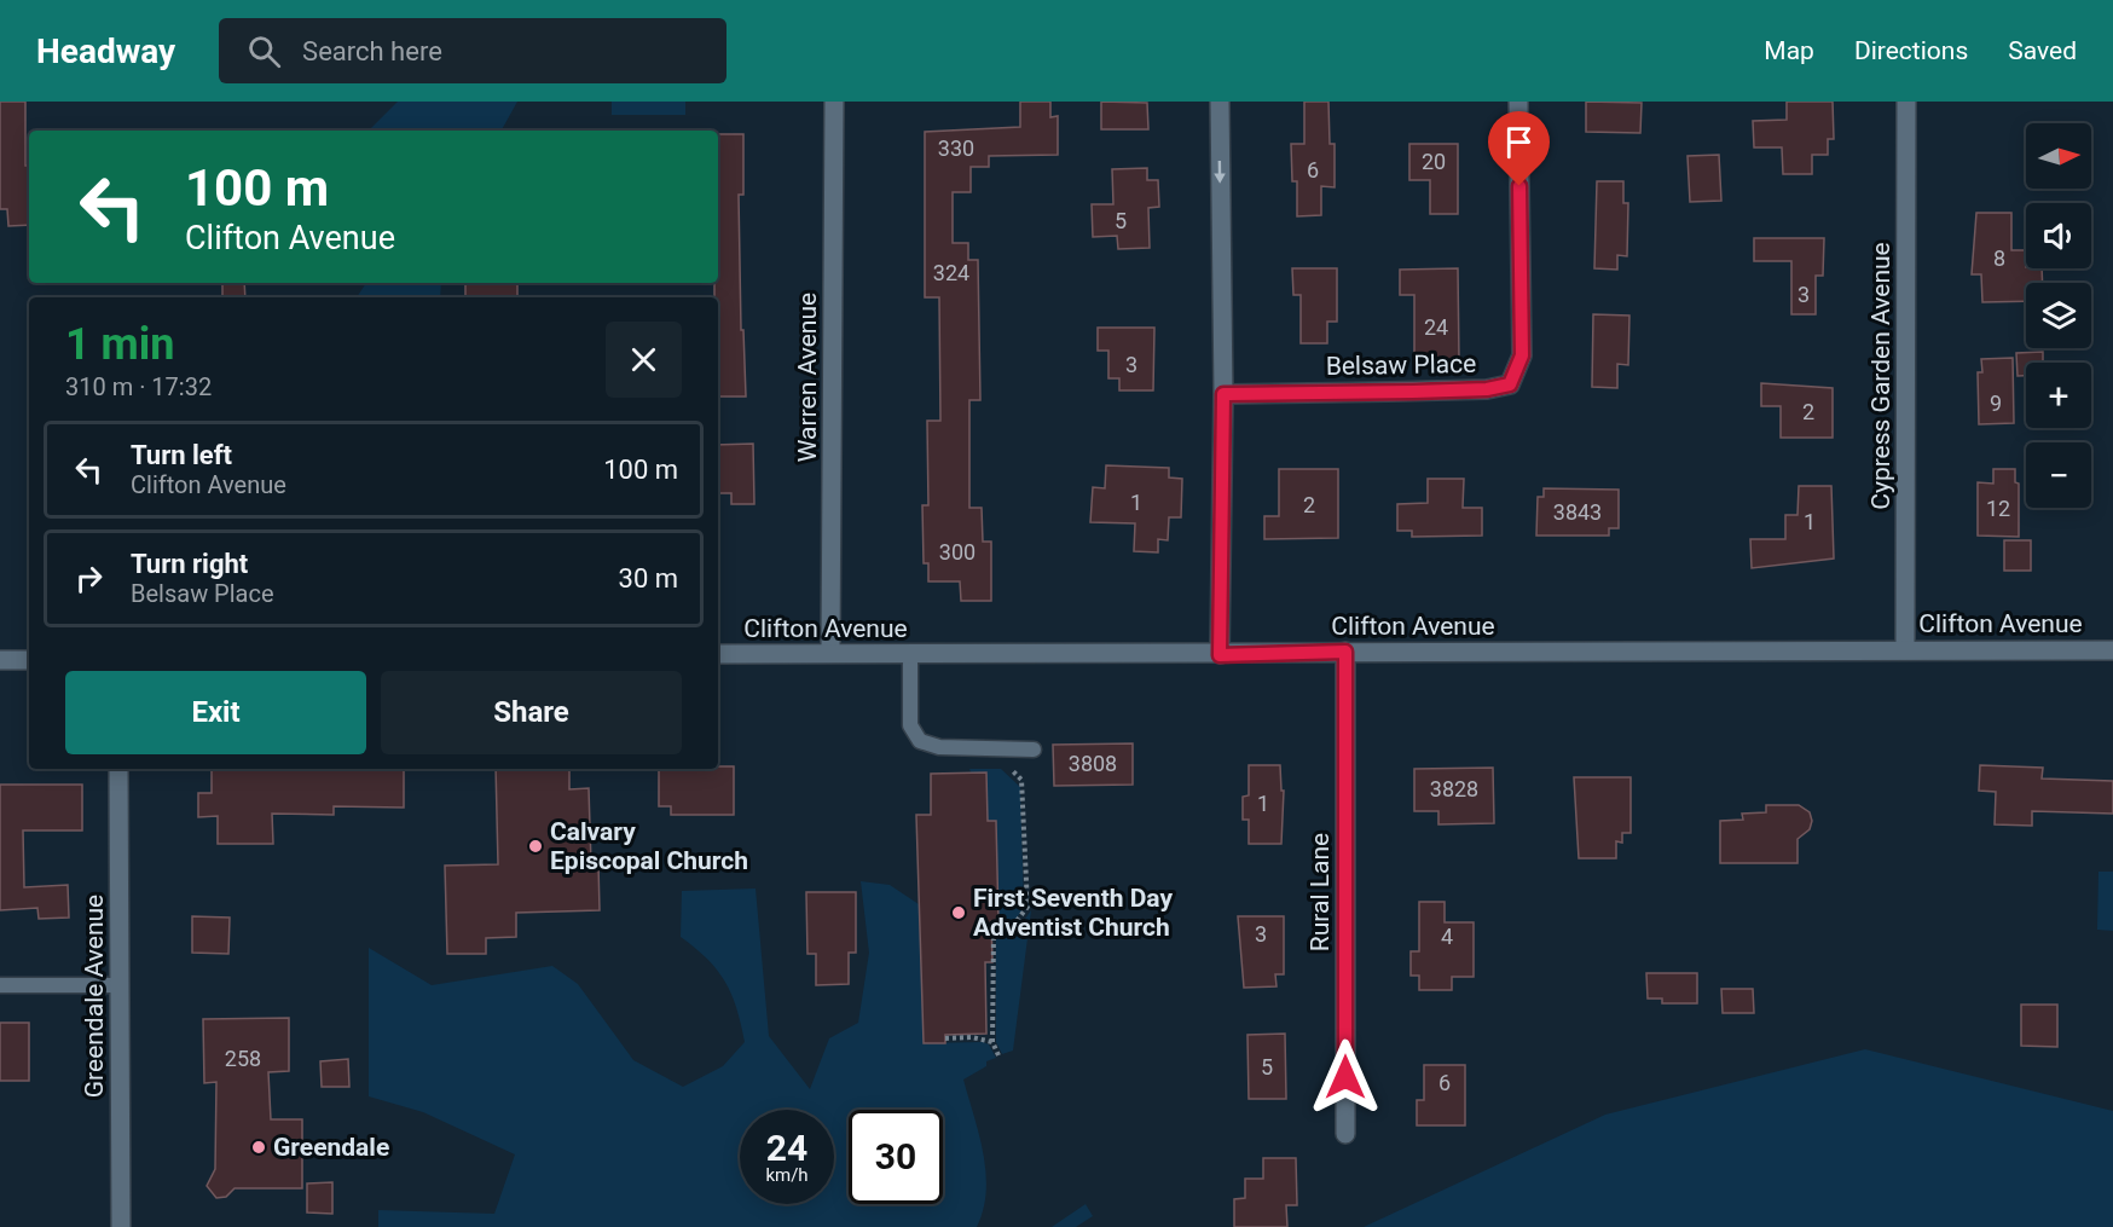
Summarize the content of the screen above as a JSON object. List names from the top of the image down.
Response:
{
  "streets": {
    "street": [
      "Belsaw Place",
      "Cypress Garden Avenue",
      "Warren Avenue",
      "Clifton Avenue",
      "Rural Lane",
      "Greendale Avenue"
    ]
  },
  "crossings": [
    ["Cypress Garden Avenue", "Clifton Avenue"],
    ["Warren Avenue", "Clifton Avenue"],
    ["Clifton Avenue", "Rural Lane"]
  ],
  "places": ["Calvary Episcopal Church", "First Seventh Day Adventist Church", "Greendale"],
  "house_numbers": [
    "330",
    "20",
    "6",
    "5",
    "8",
    "324",
    "3",
    "24",
    "3",
    "9",
    "2",
    "1",
    "2",
    "12",
    "3843",
    "1",
    "300",
    "3808",
    "3828",
    "1",
    "3",
    "4",
    "258",
    "5",
    "6"
  ],
  "north": "right",
  "page": {
    "header": "Headway",
    "search": "Search here",
    "nav": ["Map", "Directions", "Saved"],
    "map_buttons": ["+", "−"],
    "turn": ["100 m", "Clifton Avenue"],
    "heading": ["1 min", "310 m · 17:32"],
    "list": [
      {
        "name": "Turn left",
        "note": "Clifton Avenue",
        "value": "100 m"
      },
      {
        "name": "Turn right",
        "note": "Belsaw Place",
        "value": "30 m"
      }
    ],
    "buttons": ["Exit", "Share"],
    "speed": "24 km/h",
    "limit": "30"
  }
}
